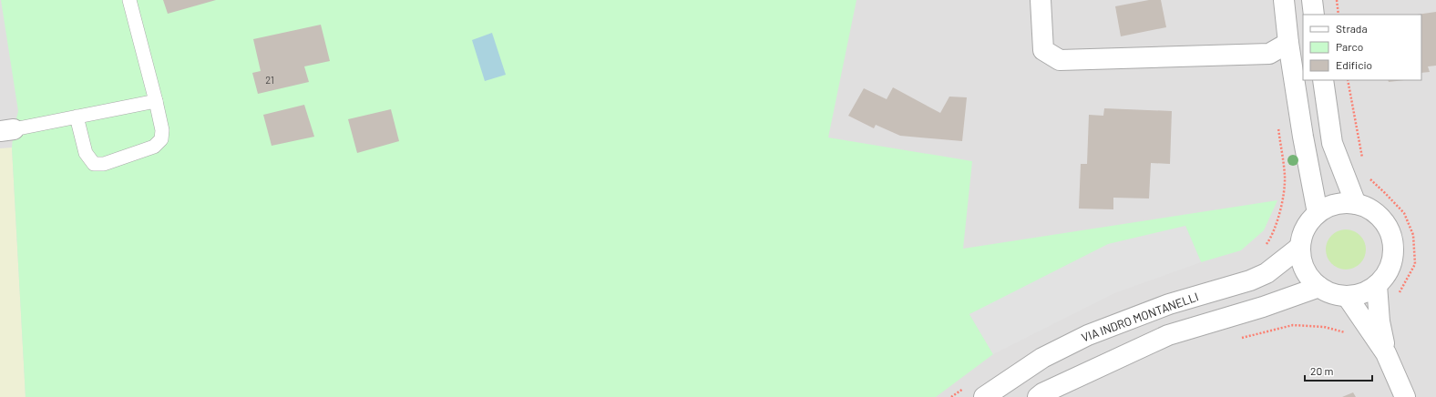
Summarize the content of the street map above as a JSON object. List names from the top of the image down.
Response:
{
  "streets": {
    "street": ["VIA INDRO MONTANELLI"]
  },
  "house_numbers": ["21"],
  "legend": ["Strada", "Parco", "Edificio"],
  "scale_bar": "20 m"
}
